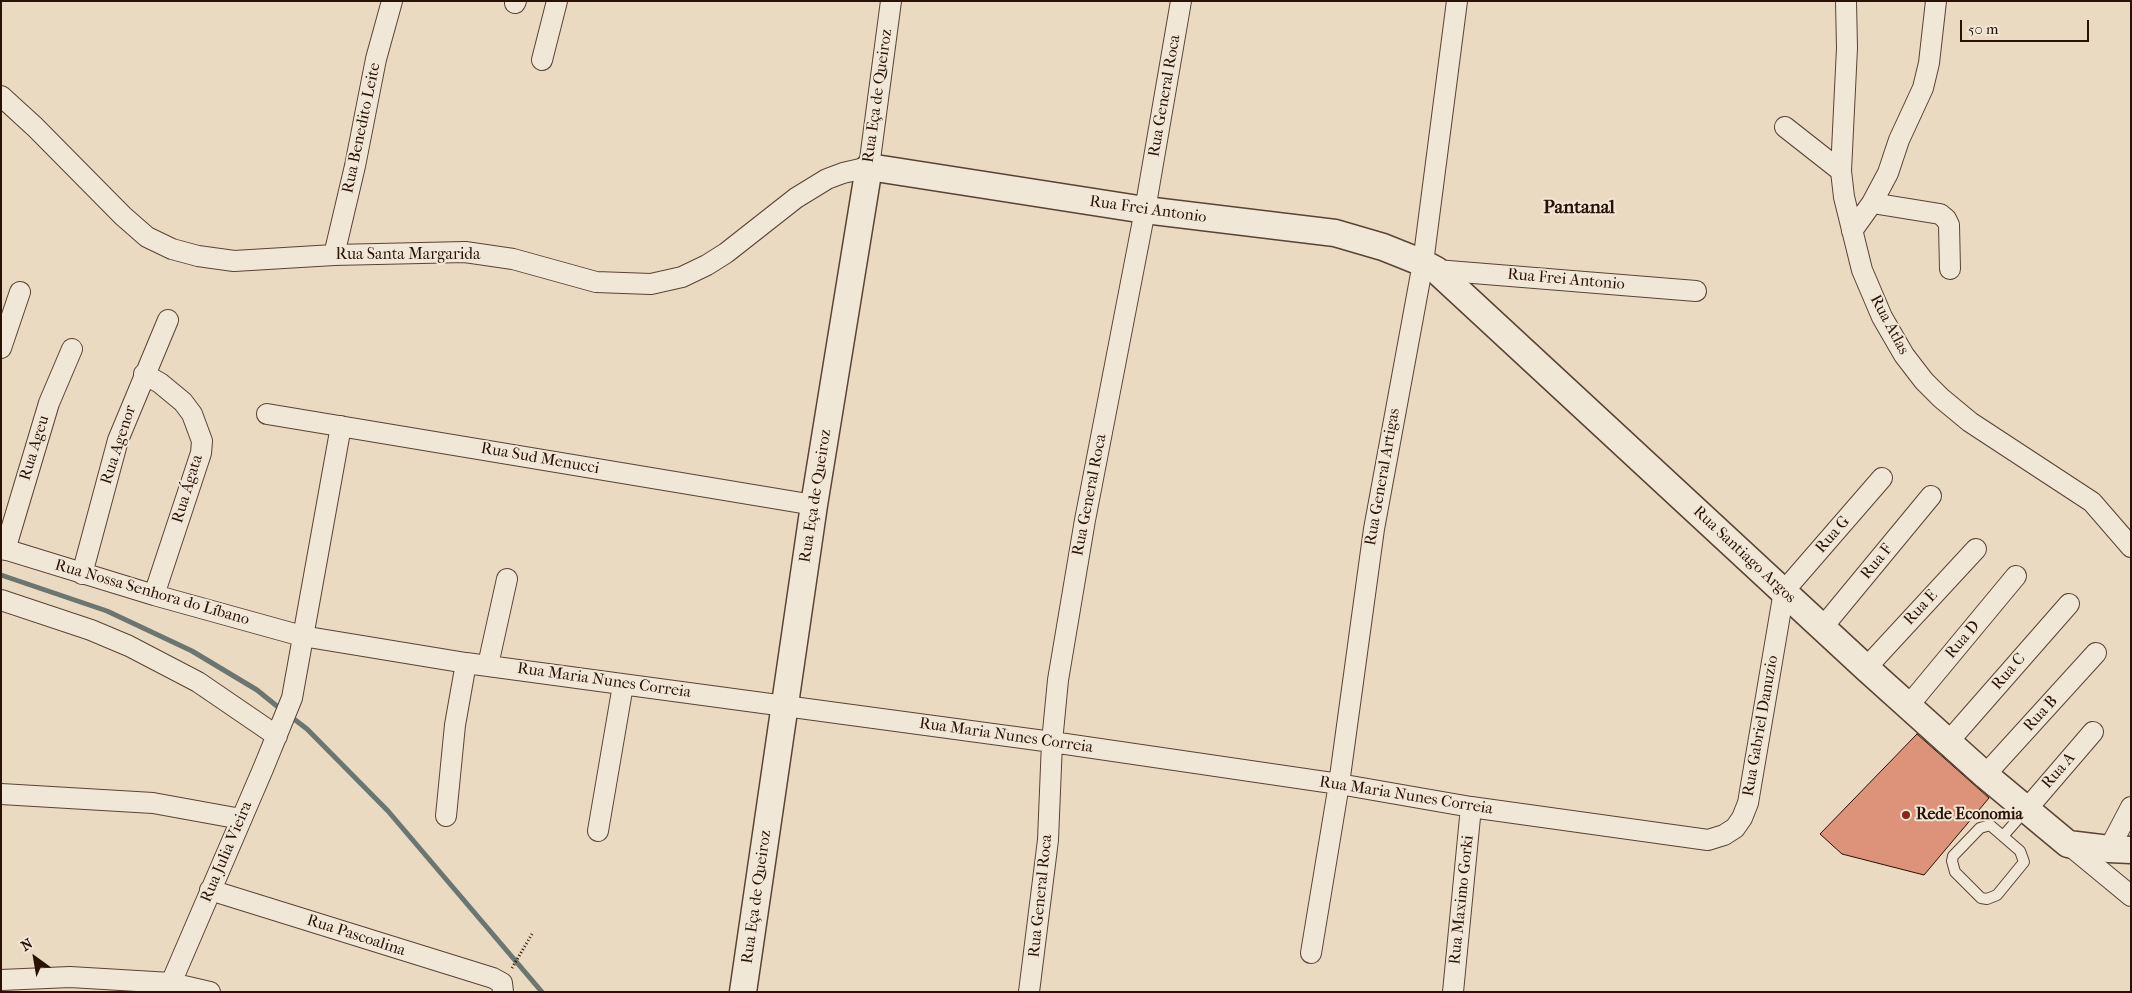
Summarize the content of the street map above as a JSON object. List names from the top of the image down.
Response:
{
  "streets": {
    "street": [
      "Rua Eça de Queiroz",
      "Rua General Roca",
      "Rua Benedito Leite",
      "Rua Frei Antonio",
      "Rua Santa Margarida",
      "Rua Atlas",
      "Rua Agenor",
      "Rua Ageu",
      "Rua Sud Menucci",
      "Rua General Artigas",
      "Rua Ágata",
      "Rua G",
      "Rua Santiago Argos",
      "Rua F",
      "Rua Nossa Senhora do Líbano",
      "Rua E",
      "Rua D",
      "Rua C",
      "Rua Maria Nunes Correia",
      "Rua B",
      "Rua Gabriel Danuzio",
      "Rua A",
      "Rua Julia Vieira",
      "Rua Maximo Gorki",
      "Rua Pascoalina"
    ]
  },
  "crossings": [
    ["Rua Eça de Queiroz", "Rua Frei Antonio"],
    ["Rua Eça de Queiroz", "Rua Santa Margarida"],
    ["Rua Eça de Queiroz", "Rua Sud Menucci"],
    ["Rua Eça de Queiroz", "Rua Maria Nunes Correia"],
    ["Rua General Roca", "Rua Frei Antonio"],
    ["Rua General Roca", "Rua Maria Nunes Correia"],
    ["Rua Benedito Leite", "Rua Santa Margarida"],
    ["Rua Frei Antonio", "Rua Santa Margarida"],
    ["Rua Frei Antonio", "Rua General Artigas"],
    ["Rua Frei Antonio", "Rua Santiago Argos"],
    ["Rua Agenor", "Rua Ágata"],
    ["Rua Agenor", "Rua Nossa Senhora do Líbano"],
    ["Rua Ageu", "Rua Nossa Senhora do Líbano"],
    ["Rua General Artigas", "Rua Santiago Argos"],
    ["Rua General Artigas", "Rua Maria Nunes Correia"],
    ["Rua Ágata", "Rua Nossa Senhora do Líbano"],
    ["Rua G", "Rua Santiago Argos"],
    ["Rua G", "Rua Gabriel Danuzio"],
    ["Rua Santiago Argos", "Rua F"],
    ["Rua Santiago Argos", "Rua E"],
    ["Rua Santiago Argos", "Rua D"],
    ["Rua Santiago Argos", "Rua C"],
    ["Rua Santiago Argos", "Rua B"],
    ["Rua Santiago Argos", "Rua Gabriel Danuzio"],
    ["Rua Santiago Argos", "Rua A"],
    ["Rua Nossa Senhora do Líbano", "Rua Maria Nunes Correia"],
    ["Rua Nossa Senhora do Líbano", "Rua Julia Vieira"],
    ["Rua Maria Nunes Correia", "Rua Gabriel Danuzio"],
    ["Rua Maria Nunes Correia", "Rua Julia Vieira"],
    ["Rua Maria Nunes Correia", "Rua Maximo Gorki"],
    ["Rua Julia Vieira", "Rua Pascoalina"]
  ],
  "districts": ["Pantanal"],
  "places": ["Rede Economia"],
  "scale_bar": "50 m",
  "north": "top left"
}
